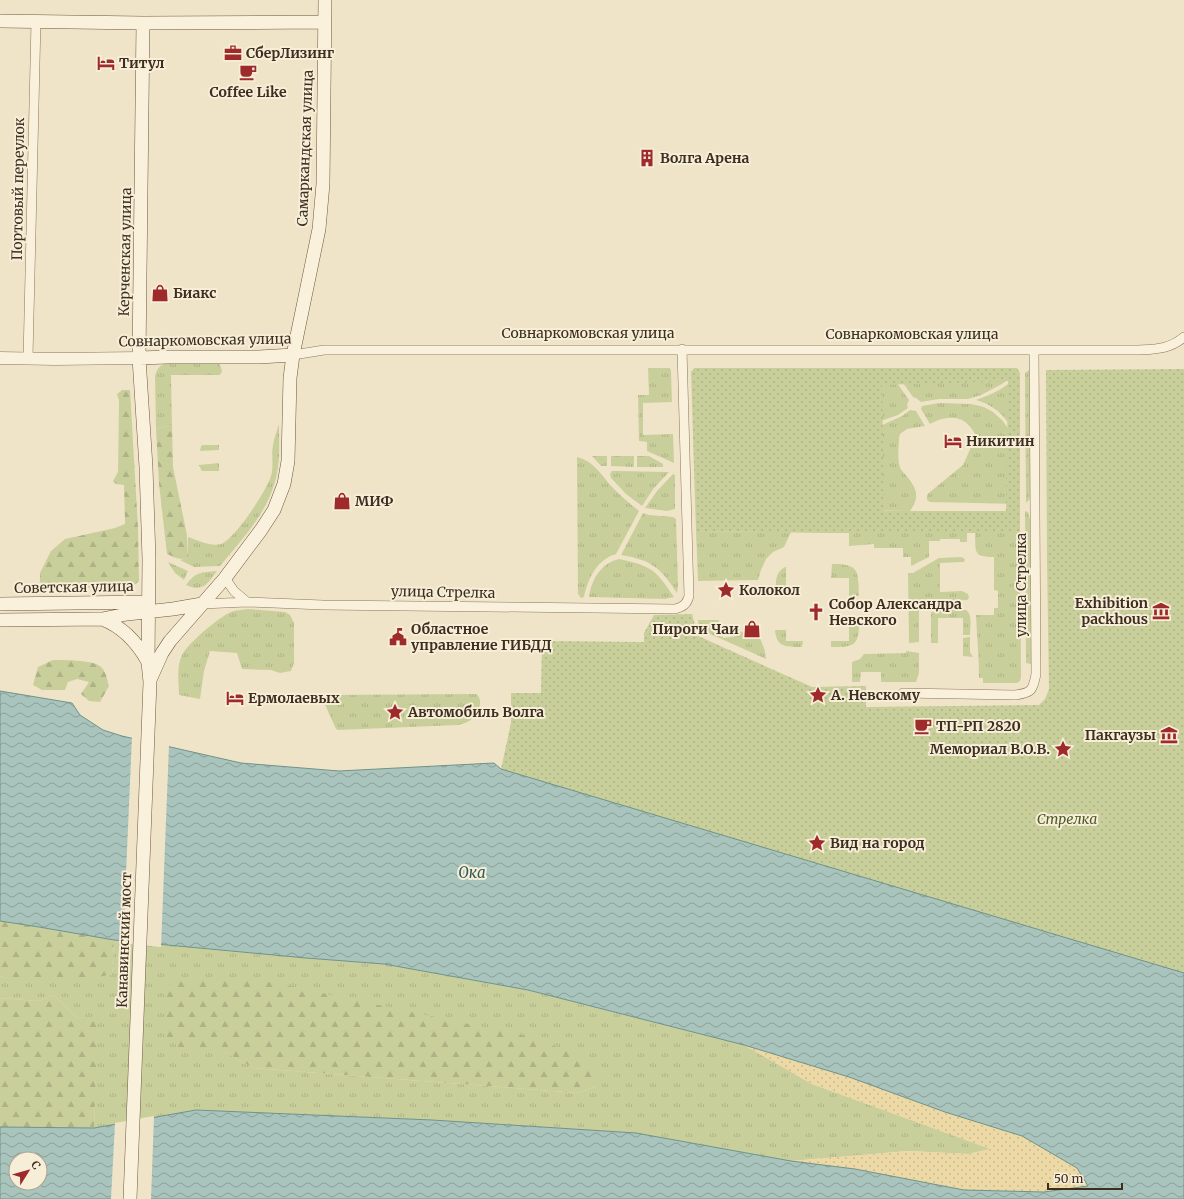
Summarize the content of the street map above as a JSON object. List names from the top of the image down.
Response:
{
  "streets": {
    "main road": [
      "Самаркандская улица",
      "Керченская улица",
      "Совнаркомовская улица",
      "Советская улица",
      "Канавинский мост"
    ],
    "street": ["Портовый переулок", "улица Стрелка"]
  },
  "crossings": [
    ["Самаркандская улица", "Керченская улица"],
    ["Самаркандская улица", "Совнаркомовская улица"],
    ["Самаркандская улица", "улица Стрелка"],
    ["Самаркандская улица", "Канавинский мост"],
    ["Портовый переулок", "Совнаркомовская улица"],
    ["Керченская улица", "Совнаркомовская улица"],
    ["Керченская улица", "Советская улица"],
    ["Керченская улица", "Канавинский мост"],
    ["Совнаркомовская улица", "улица Стрелка"]
  ],
  "water": ["Ока"],
  "parks": ["Стрелка"],
  "places": {
    "office": ["СберЛизинг"],
    "hotel": ["Титул", "Никитин", "Ермолаевых"],
    "cafe": ["Coffee Like", "ТП-РП 2820"],
    "building": ["Волга Арена"],
    "shop": ["Биакс", "МИФ", "Пироги Чаи"],
    "place": [
      "Колокол",
      "А. Невскому",
      "Автомобиль Волга",
      "Мемориал В.О.В.",
      "Вид на город"
    ],
    "museum": ["Exhibition packhous", "Пакгаузы"],
    "church": ["Собор Александра Невского"],
    "public building": ["Областное управление ГИБДД"]
  },
  "scale_bar": "50 m",
  "north": "top right"
}
